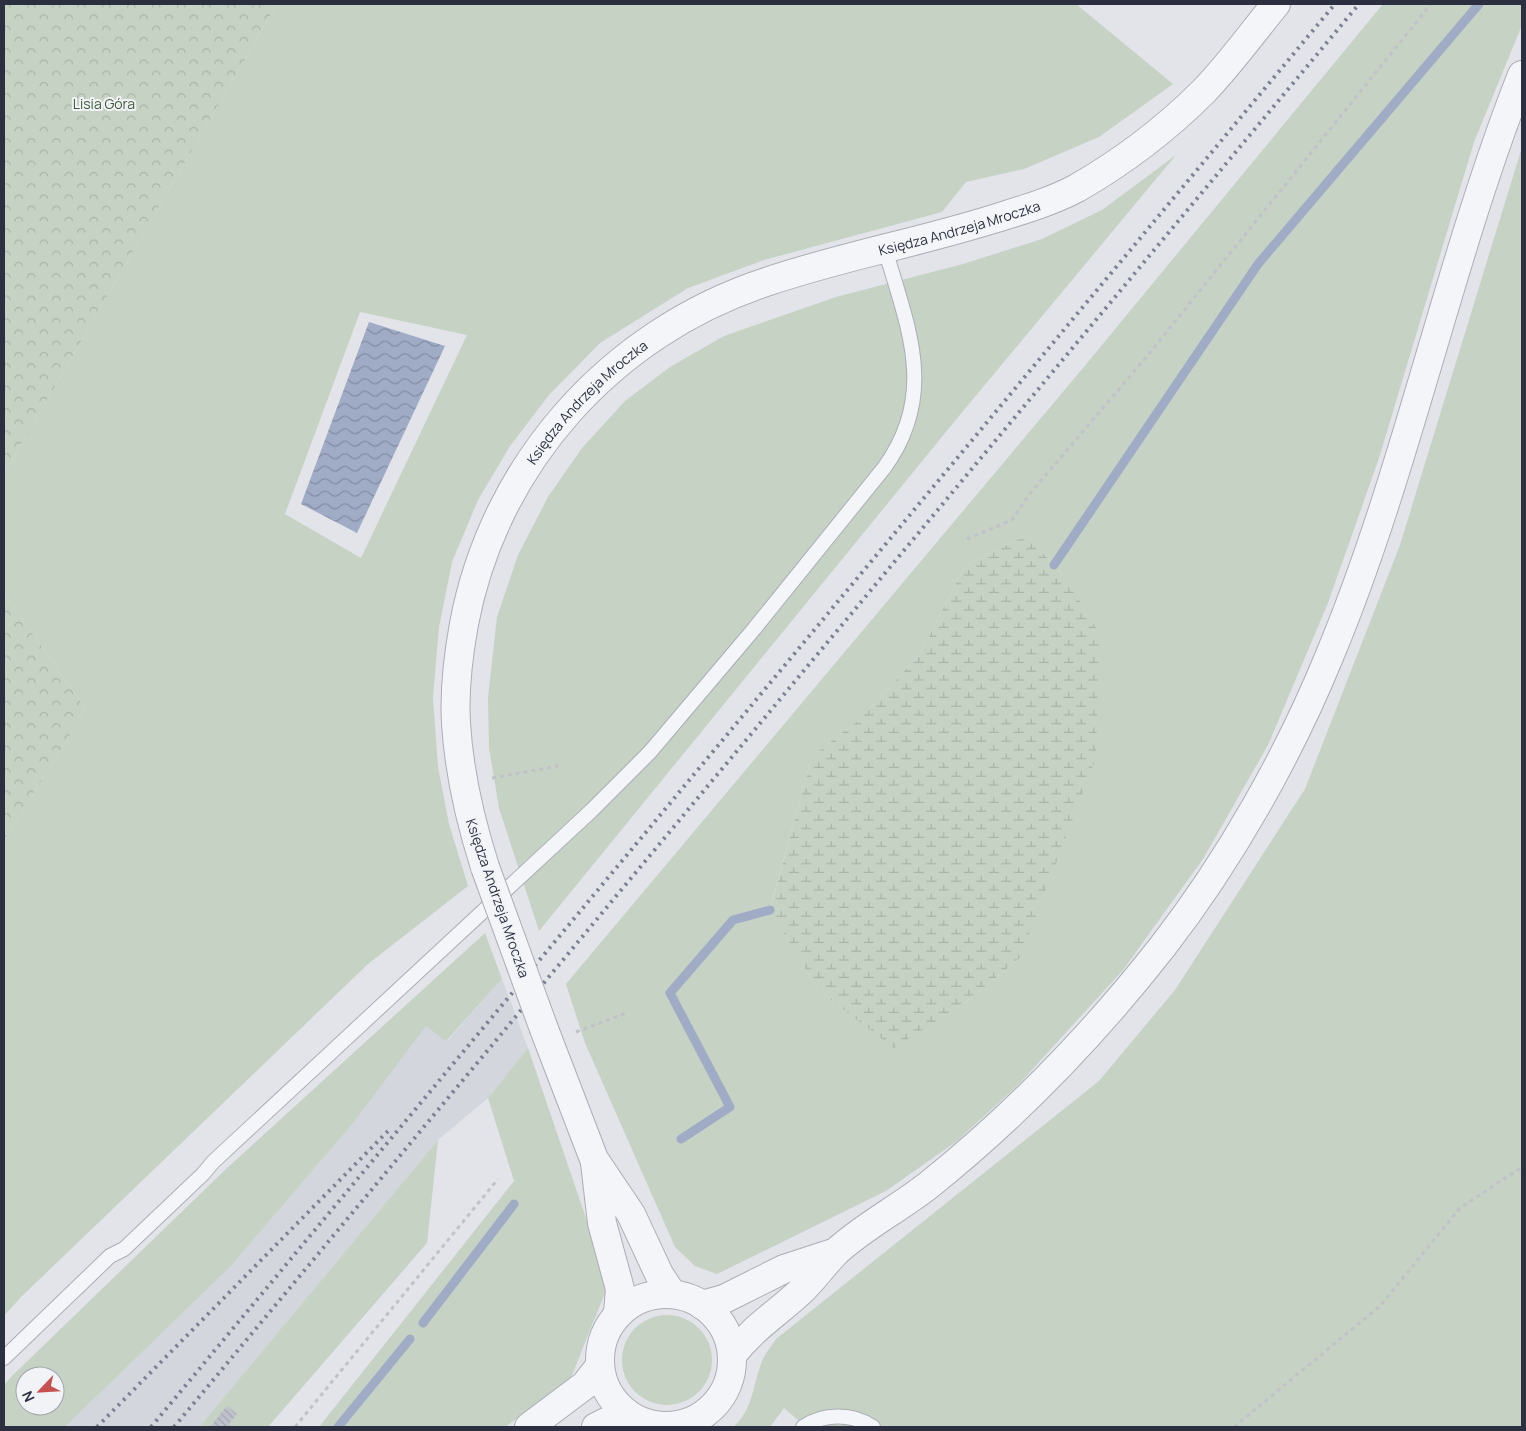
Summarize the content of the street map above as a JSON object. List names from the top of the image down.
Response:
{
  "streets": {
    "street": ["Księdza Andrzeja Mroczka"]
  },
  "parks": ["Lisia Góra"],
  "north": "bottom left"
}
